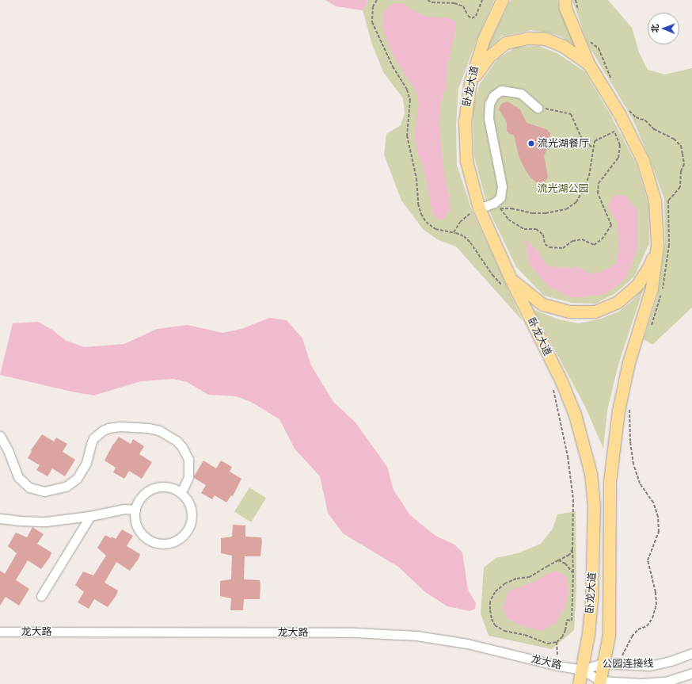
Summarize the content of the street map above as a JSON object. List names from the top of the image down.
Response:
{
  "streets": {
    "main road": ["卧龙大道"],
    "street": ["龙大路", "公园连接线"]
  },
  "crossings": [
    ["卧龙大道", "龙大路"],
    ["卧龙大道", "公园连接线"],
    ["龙大路", "公园连接线"]
  ],
  "parks": ["流光湖公园"],
  "places": ["流光湖餐厅"],
  "north": "left"
}
